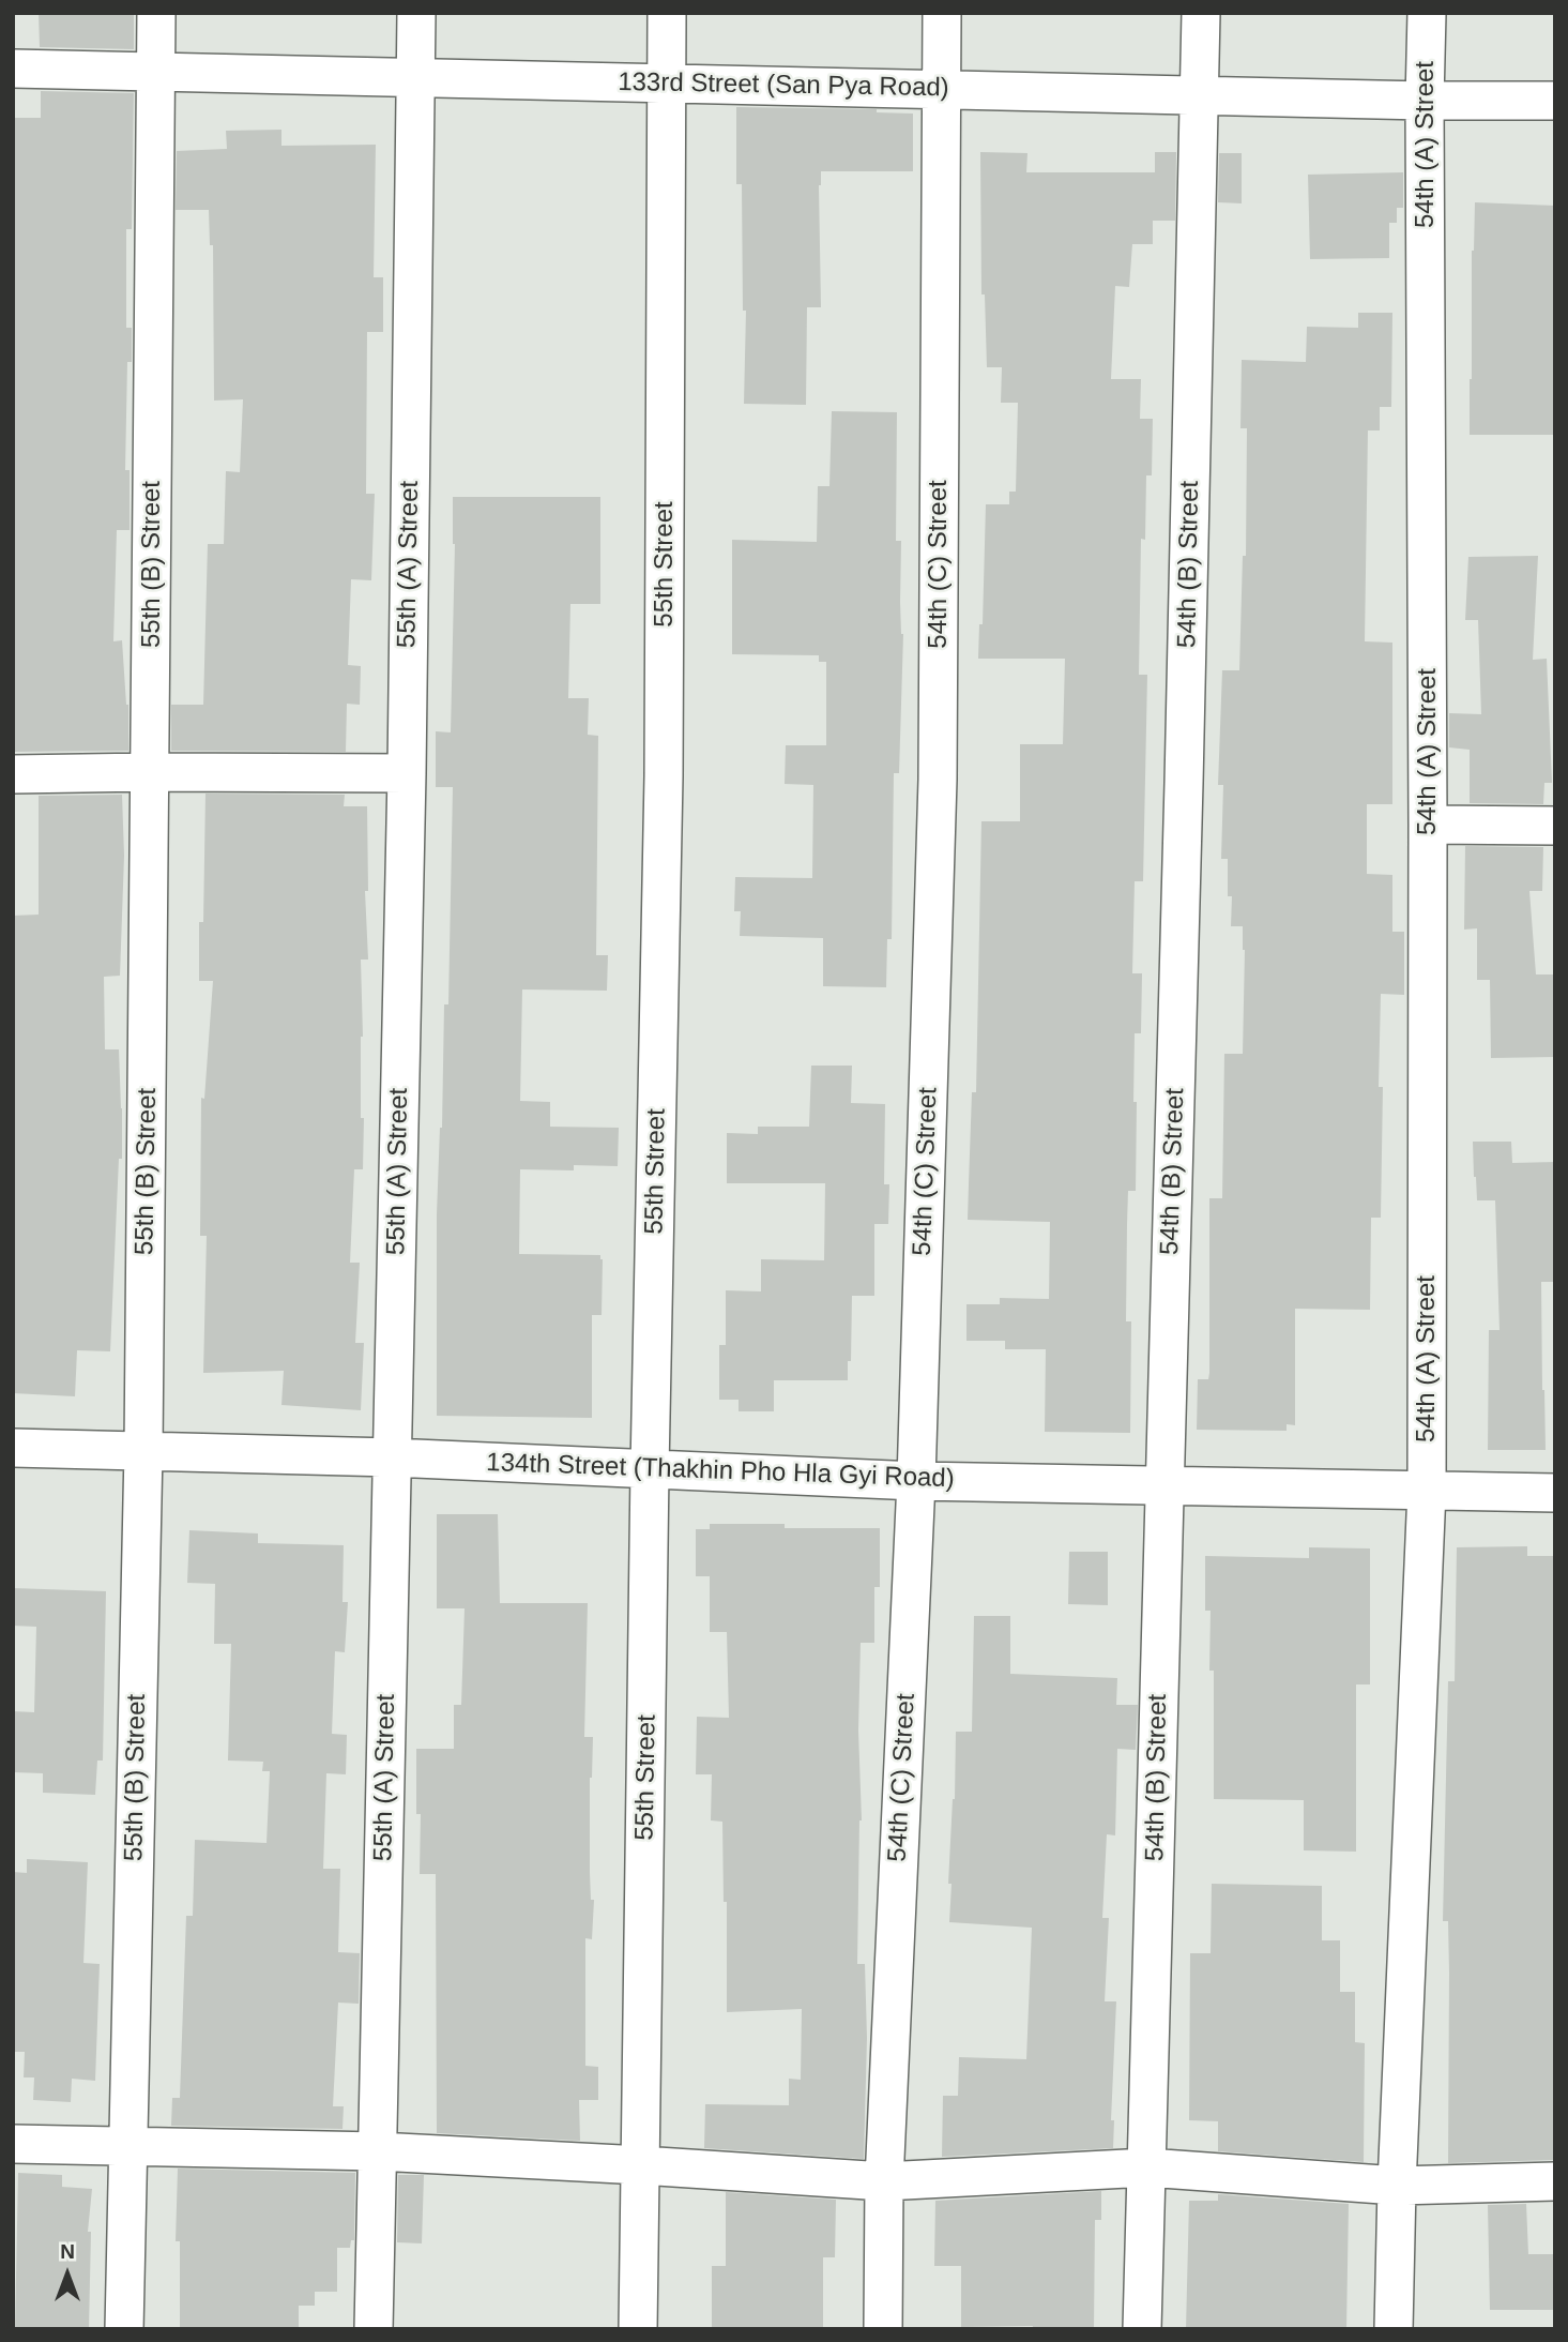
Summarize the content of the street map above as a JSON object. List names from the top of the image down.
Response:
{
  "streets": {
    "street": [
      "133rd Street (San Pya Road)",
      "54th (A) Street",
      "55th (B) Street",
      "55th (A) Street",
      "55th Street",
      "54th (C) Street",
      "54th (B) Street",
      "134th Street (Thakhin Pho Hla Gyi Road)"
    ]
  },
  "crossings": [
    ["133rd Street (San Pya Road)", "54th (A) Street"],
    ["133rd Street (San Pya Road)", "55th (B) Street"],
    ["133rd Street (San Pya Road)", "55th (A) Street"],
    ["133rd Street (San Pya Road)", "55th Street"],
    ["133rd Street (San Pya Road)", "54th (C) Street"],
    ["133rd Street (San Pya Road)", "54th (B) Street"],
    ["54th (A) Street", "134th Street (Thakhin Pho Hla Gyi Road)"],
    ["55th (B) Street", "134th Street (Thakhin Pho Hla Gyi Road)"],
    ["55th (A) Street", "134th Street (Thakhin Pho Hla Gyi Road)"],
    ["55th Street", "134th Street (Thakhin Pho Hla Gyi Road)"],
    ["54th (C) Street", "134th Street (Thakhin Pho Hla Gyi Road)"],
    ["54th (B) Street", "134th Street (Thakhin Pho Hla Gyi Road)"]
  ],
  "north": "top"
}
